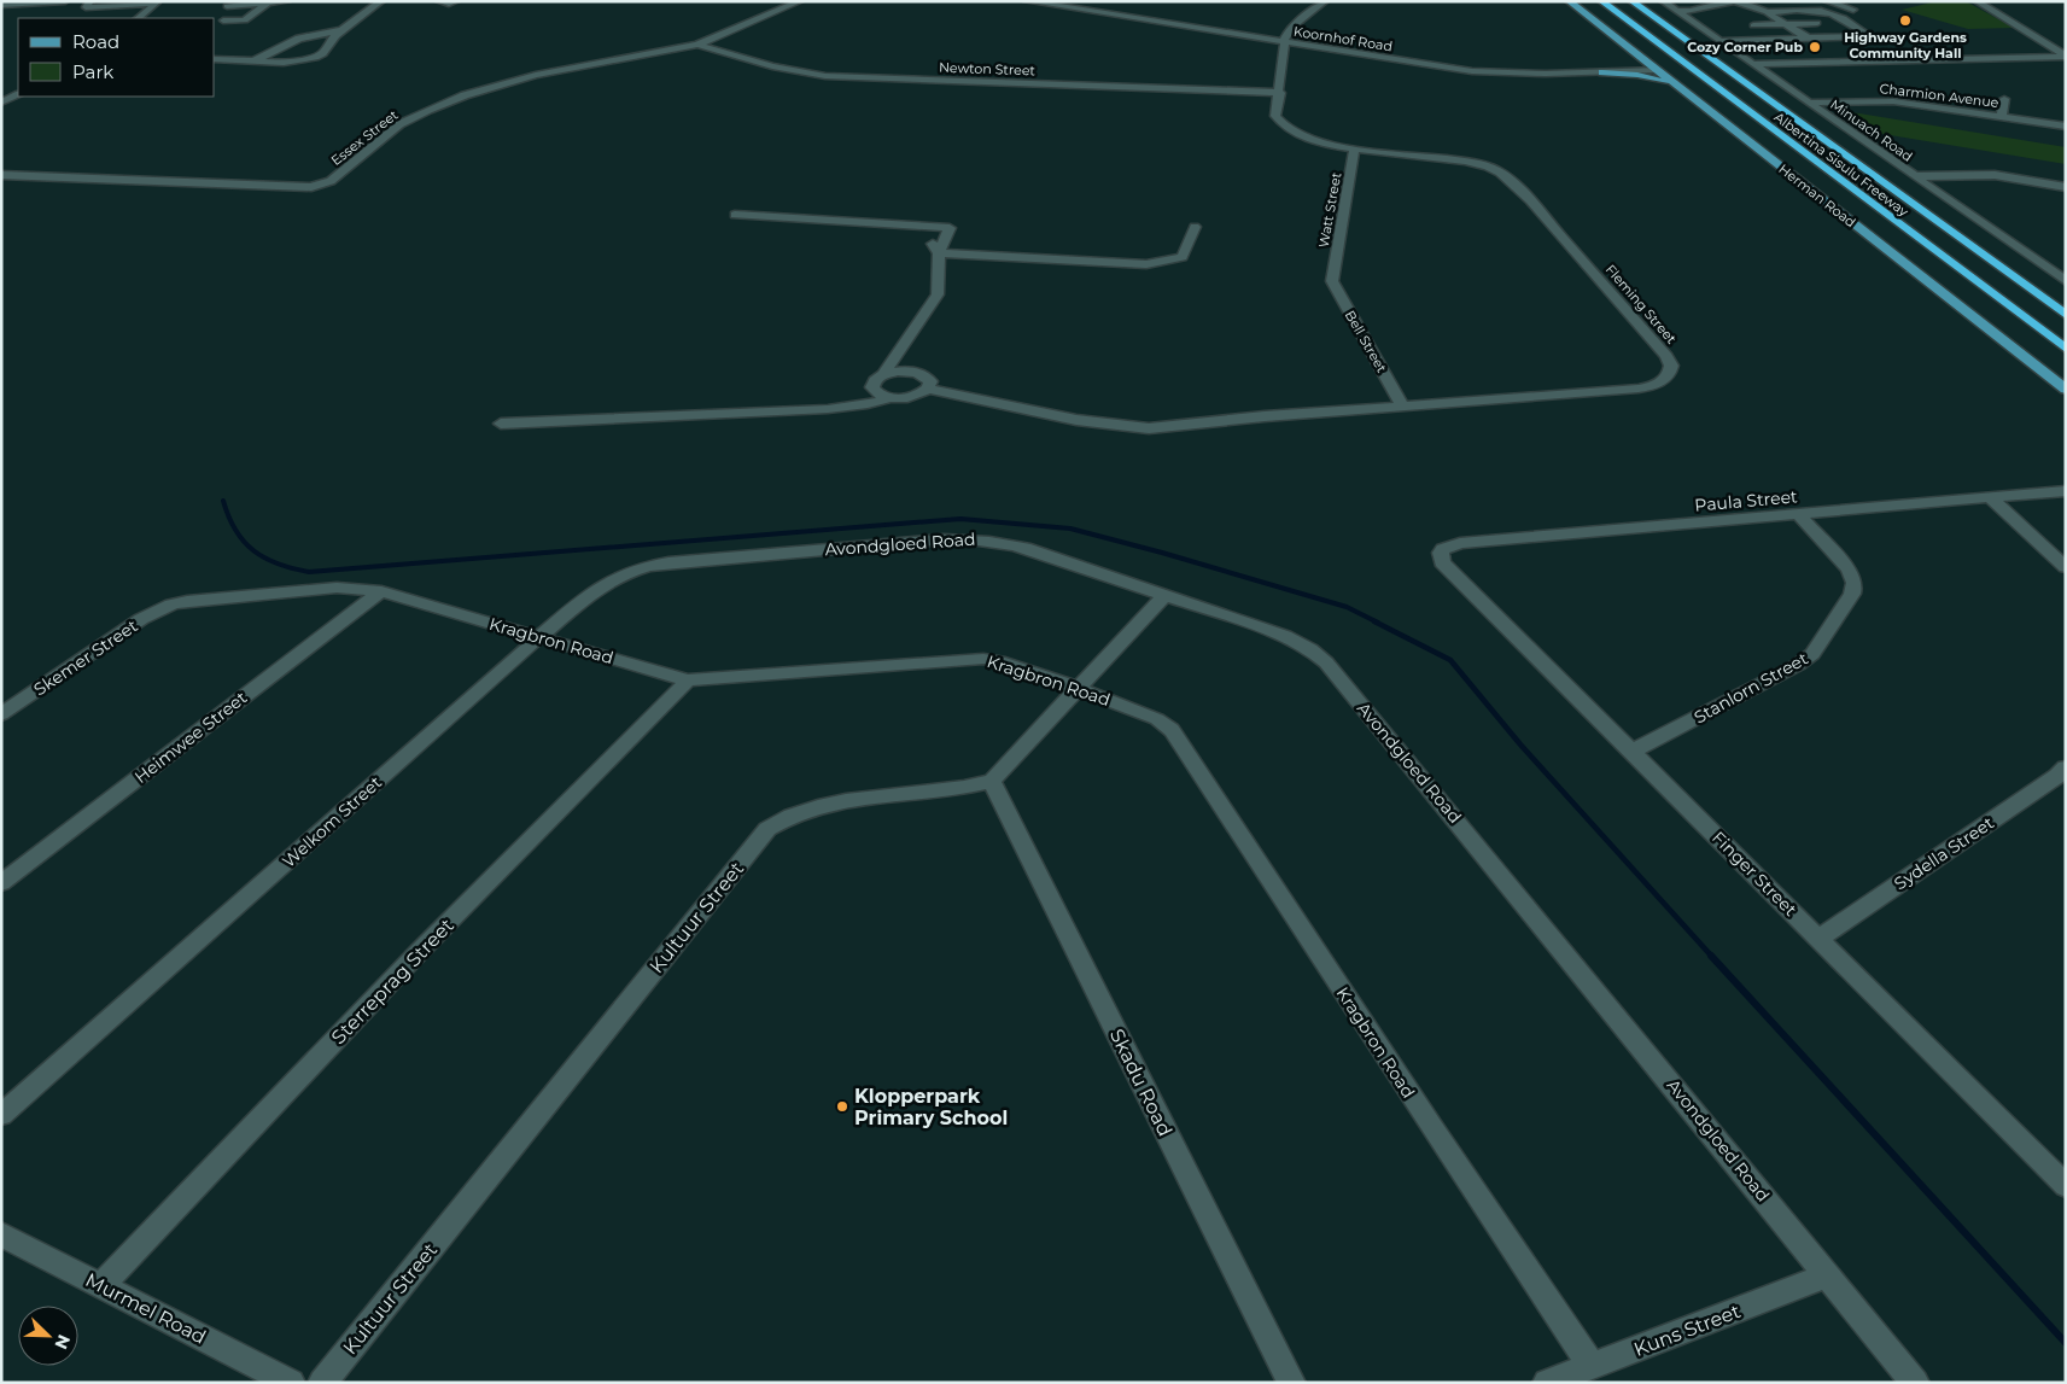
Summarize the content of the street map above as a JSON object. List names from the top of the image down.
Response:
{
  "streets": {
    "highway": ["Albertina Sisulu Freeway"],
    "main road": ["Herman Road"],
    "street": [
      "Koornhof Road",
      "Newton Street",
      "Charmion Avenue",
      "Minuach Road",
      "Essex Street",
      "Watt Street",
      "Fleming Street",
      "Bell Street",
      "Paula Street",
      "Avondgloed Road",
      "Kragbron Road",
      "Skemer Street",
      "Stanlorn Street",
      "Heimwee Street",
      "Welkom Street",
      "Sydella Street",
      "Finger Street",
      "Kultuur Street",
      "Sterreprag Street",
      "Skadu Road",
      "Murmel Road",
      "Kuns Street"
    ]
  },
  "crossings": [
    ["Koornhof Road", "Herman Road"],
    ["Koornhof Road", "Fleming Street"],
    ["Newton Street", "Essex Street"],
    ["Newton Street", "Fleming Street"],
    ["Charmion Avenue", "Minuach Road"],
    ["Watt Street", "Fleming Street"],
    ["Watt Street", "Bell Street"],
    ["Fleming Street", "Bell Street"],
    ["Paula Street", "Stanlorn Street"],
    ["Paula Street", "Finger Street"],
    ["Avondgloed Road", "Welkom Street"],
    ["Avondgloed Road", "Kuns Street"],
    ["Kragbron Road", "Skemer Street"],
    ["Kragbron Road", "Heimwee Street"],
    ["Kragbron Road", "Welkom Street"],
    ["Kragbron Road", "Sterreprag Street"],
    ["Kragbron Road", "Kuns Street"],
    ["Stanlorn Street", "Finger Street"],
    ["Sydella Street", "Finger Street"],
    ["Kultuur Street", "Skadu Road"],
    ["Sterreprag Street", "Murmel Road"]
  ],
  "places": ["Highway Gardens Community Hall", "Cozy Corner Pub", "Klopperpark Primary School"],
  "legend": ["Road", "Park"],
  "north": "bottom right"
}
